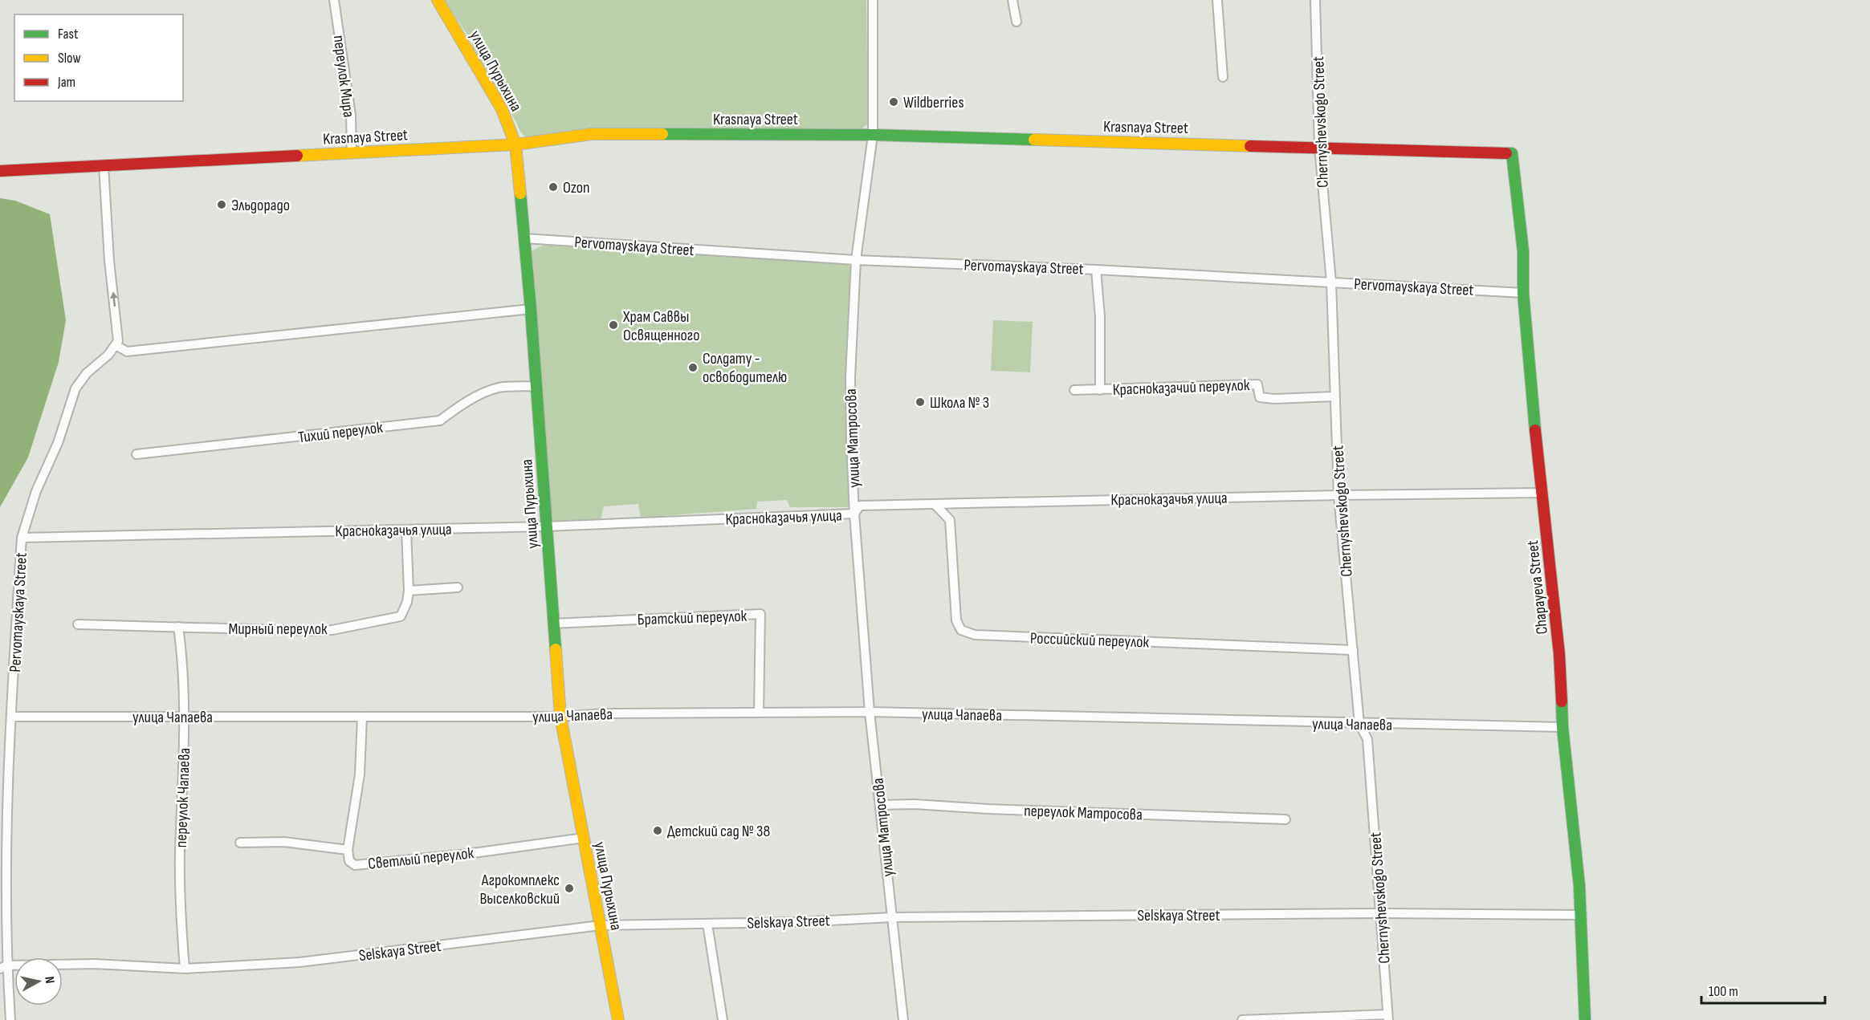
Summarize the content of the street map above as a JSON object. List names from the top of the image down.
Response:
{
  "streets": {
    "street": [
      "улица Пурыхина",
      "переулок Мира",
      "Krasnaya Street",
      "Chernyshevskogo Street",
      "Pervomayskaya Street",
      "Красноказачий переулок",
      "Тихий переулок",
      "улица Матросова",
      "Красноказачья улица",
      "Chapayeva Street",
      "Братский переулок",
      "Мирный переулок",
      "Российский переулок",
      "улица Чапаева",
      "переулок Чапаева",
      "переулок Матросова",
      "Светлый переулок",
      "Selskaya Street"
    ]
  },
  "crossings": [
    ["улица Пурыхина", "Krasnaya Street"],
    ["улица Пурыхина", "Pervomayskaya Street"],
    ["улица Пурыхина", "Тихий переулок"],
    ["улица Пурыхина", "Красноказачья улица"],
    ["улица Пурыхина", "Братский переулок"],
    ["улица Пурыхина", "улица Чапаева"],
    ["улица Пурыхина", "Светлый переулок"],
    ["улица Пурыхина", "Selskaya Street"],
    ["переулок Мира", "Krasnaya Street"],
    ["Krasnaya Street", "Chernyshevskogo Street"],
    ["Krasnaya Street", "улица Матросова"],
    ["Krasnaya Street", "Chapayeva Street"],
    ["Chernyshevskogo Street", "Pervomayskaya Street"],
    ["Chernyshevskogo Street", "Красноказачий переулок"],
    ["Chernyshevskogo Street", "Красноказачья улица"],
    ["Chernyshevskogo Street", "Российский переулок"],
    ["Chernyshevskogo Street", "улица Чапаева"],
    ["Chernyshevskogo Street", "Selskaya Street"],
    ["Pervomayskaya Street", "улица Матросова"],
    ["Pervomayskaya Street", "Красноказачья улица"],
    ["Pervomayskaya Street", "Chapayeva Street"],
    ["Pervomayskaya Street", "улица Чапаева"],
    ["Pervomayskaya Street", "Selskaya Street"],
    ["улица Матросова", "Красноказачья улица"],
    ["улица Матросова", "улица Чапаева"],
    ["улица Матросова", "переулок Матросова"],
    ["улица Матросова", "Selskaya Street"],
    ["Красноказачья улица", "Chapayeva Street"],
    ["Красноказачья улица", "Российский переулок"],
    ["Chapayeva Street", "улица Чапаева"],
    ["Chapayeva Street", "Selskaya Street"],
    ["Братский переулок", "улица Чапаева"],
    ["Мирный переулок", "переулок Чапаева"],
    ["улица Чапаева", "переулок Чапаева"],
    ["переулок Чапаева", "Selskaya Street"]
  ],
  "places": [
    "Wildberries",
    "Ozon",
    "Эльдорадо",
    "Храм Саввы Освященного",
    "Солдату - освободителю",
    "Школа № 3",
    "Детский сад № 38",
    "Агрокомплекс Выселковский"
  ],
  "legend": ["Fast", "Slow", "Jam"],
  "scale_bar": "100 m",
  "north": "right"
}
